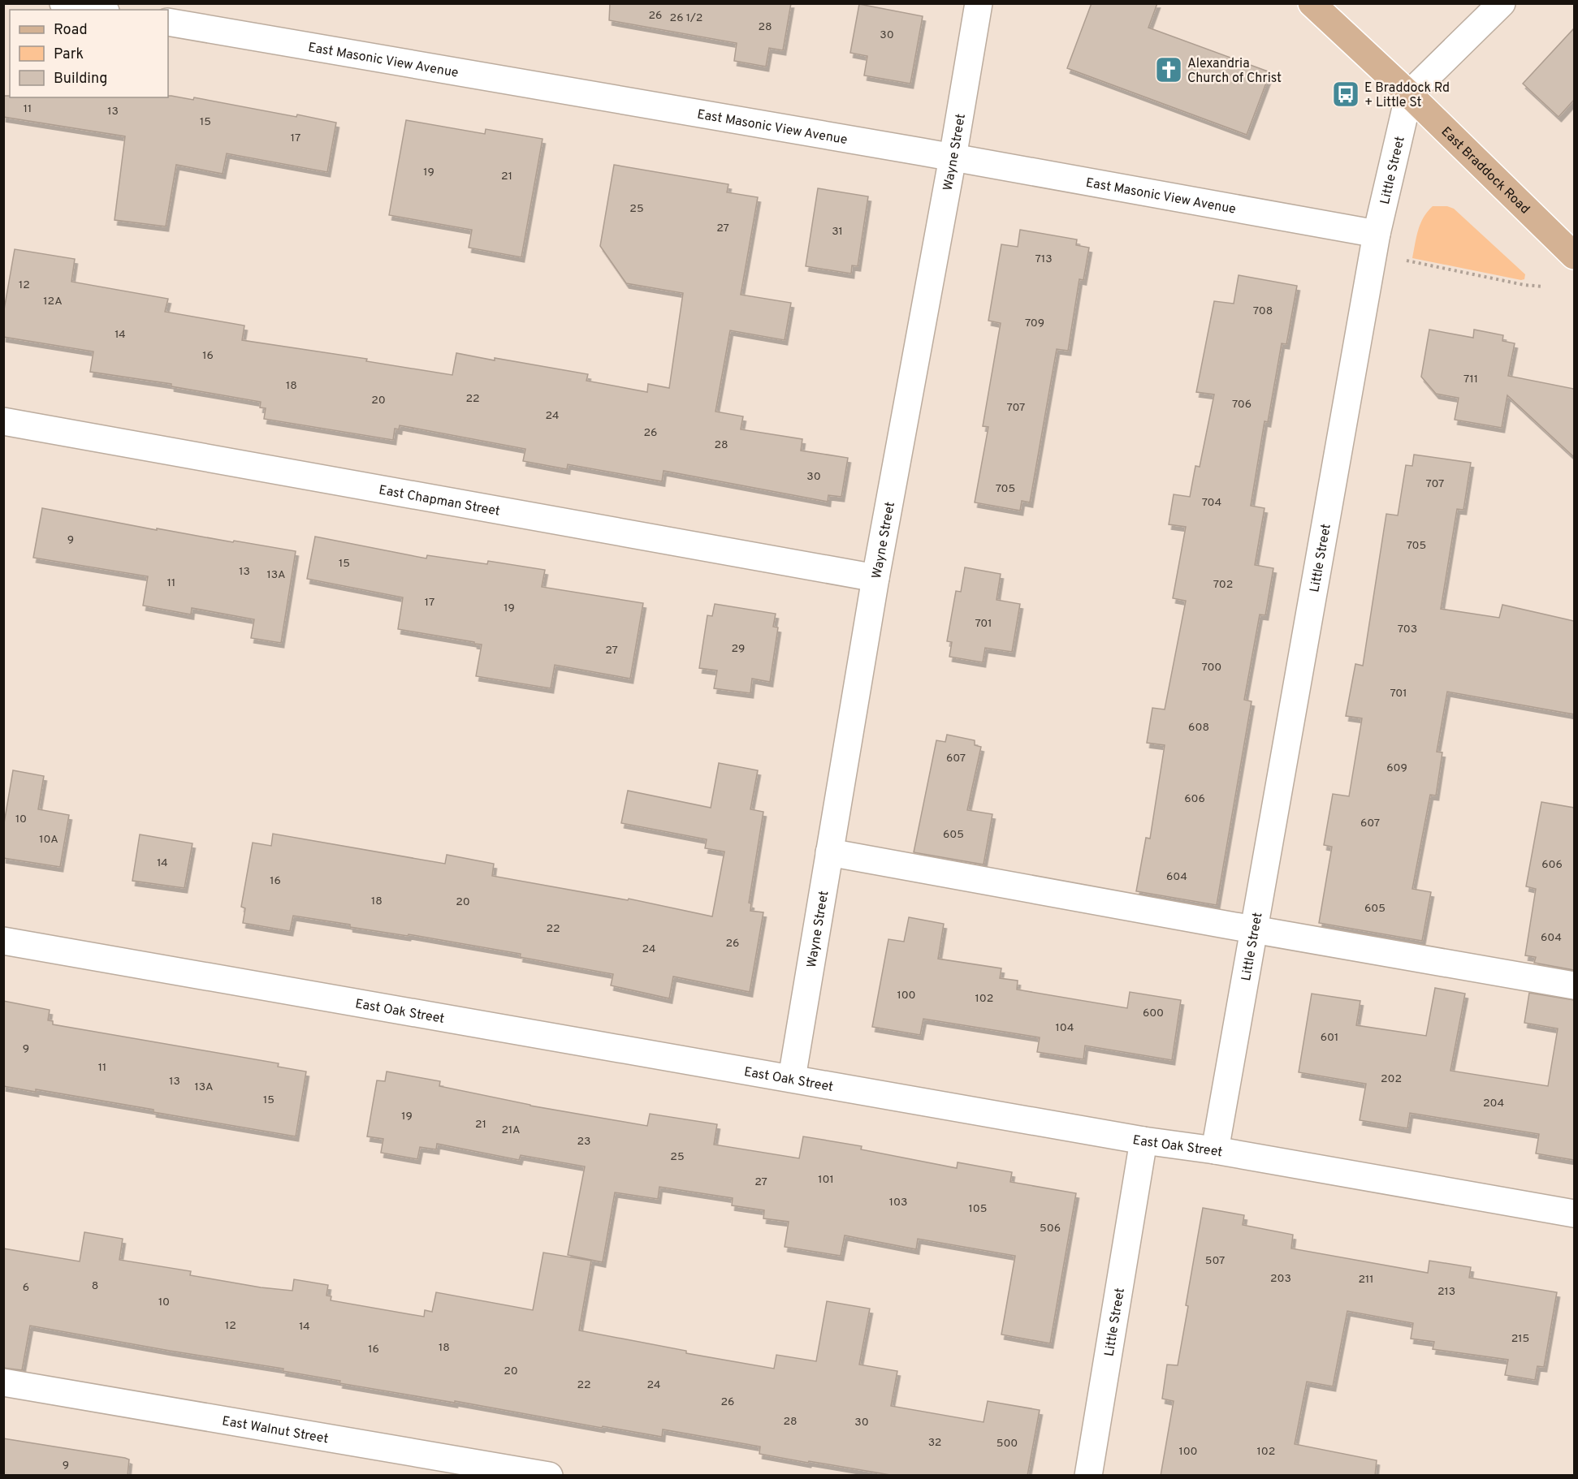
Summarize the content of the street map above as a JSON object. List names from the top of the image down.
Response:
{
  "streets": {
    "main road": ["East Braddock Road"],
    "street": [
      "East Masonic View Avenue",
      "Wayne Street",
      "Little Street",
      "East Chapman Street",
      "East Oak Street",
      "East Walnut Street"
    ]
  },
  "crossings": [
    ["East Masonic View Avenue", "Wayne Street"],
    ["East Masonic View Avenue", "Little Street"],
    ["Wayne Street", "East Chapman Street"],
    ["Wayne Street", "East Oak Street"],
    ["Little Street", "East Braddock Road"],
    ["Little Street", "East Oak Street"]
  ],
  "places": {
    "church": ["Alexandria Church of Christ"],
    "bus stop": ["E Braddock Rd + Little St"]
  },
  "house_numbers": [
    "26",
    "26 1/2",
    "28",
    "30",
    "11",
    "13",
    "15",
    "17",
    "19",
    "21",
    "25",
    "27",
    "31",
    "713",
    "12",
    "12A",
    "708",
    "709",
    "14",
    "16",
    "711",
    "18",
    "22",
    "20",
    "706",
    "707",
    "24",
    "26",
    "28",
    "30",
    "707",
    "705",
    "704",
    "9",
    "705",
    "15",
    "13",
    "13A",
    "11",
    "702",
    "17",
    "19",
    "701",
    "703",
    "29",
    "27",
    "700",
    "701",
    "608",
    "607",
    "609",
    "606",
    "10",
    "607",
    "605",
    "10A",
    "14",
    "606",
    "604",
    "16",
    "18",
    "20",
    "605",
    "22",
    "604",
    "26",
    "24",
    "100",
    "102",
    "600",
    "104",
    "601",
    "9",
    "11",
    "202",
    "13",
    "13A",
    "15",
    "204",
    "19",
    "21",
    "21A",
    "23",
    "25",
    "101",
    "27",
    "103",
    "105",
    "506",
    "507",
    "203",
    "211",
    "8",
    "6",
    "213",
    "10",
    "12",
    "14",
    "215",
    "18",
    "16",
    "20",
    "22",
    "24",
    "26",
    "28",
    "30",
    "32",
    "500",
    "100",
    "102",
    "9"
  ],
  "legend": ["Road", "Park", "Building"]
}
